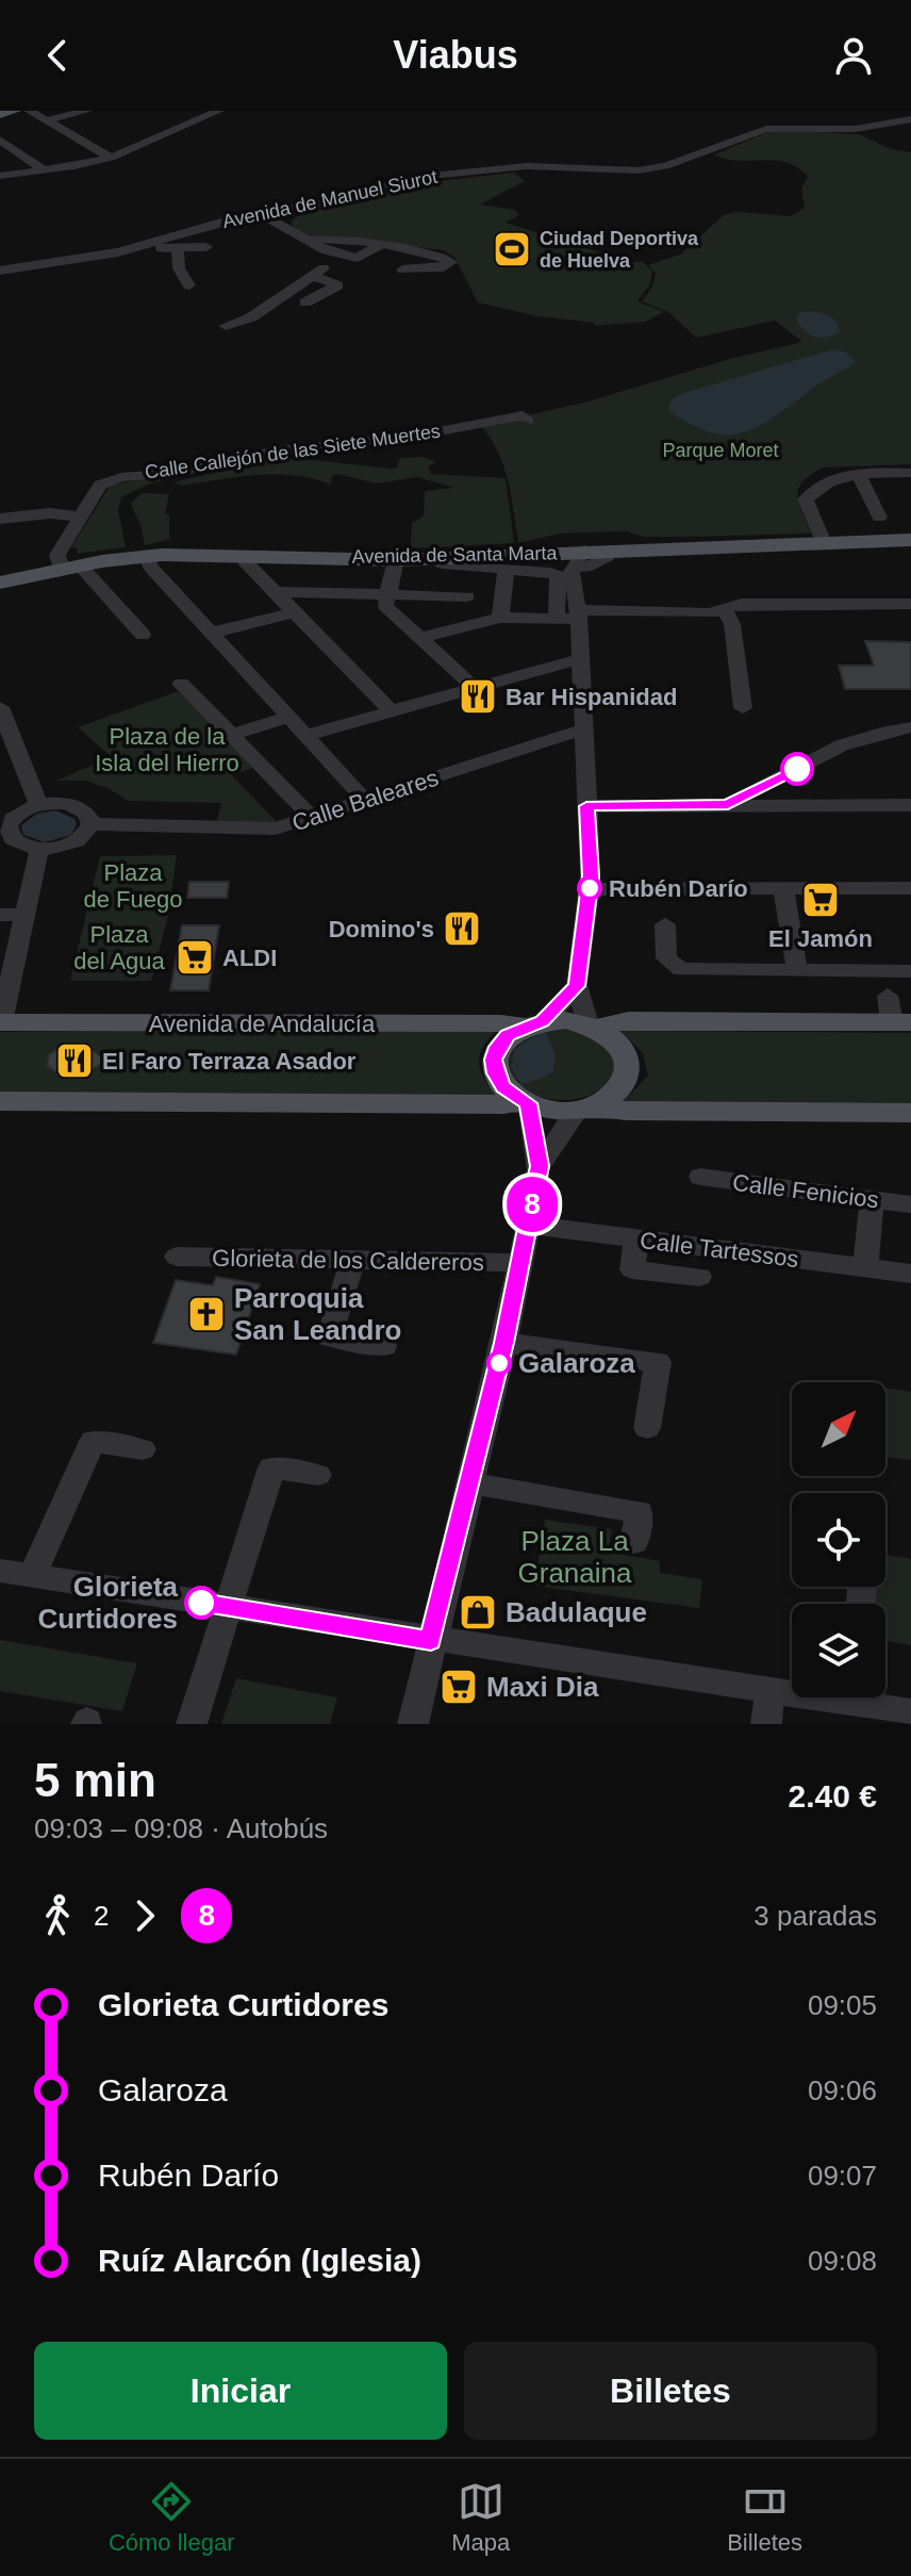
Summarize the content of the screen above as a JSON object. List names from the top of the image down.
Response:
{
  "streets": {
    "main road": ["Avenida de Santa Marta", "Avenida de Andalucía"],
    "street": [
      "Avenida de Manuel Siurot",
      "Calle Callejón de las Siete Muertes",
      "Calle Baleares",
      "Calle Fenicios",
      "Calle Tartessos",
      "Glorieta de los Caldereros"
    ]
  },
  "crossings": [
    ["Calle Callejón de las Siete Muertes", "Avenida de Santa Marta"]
  ],
  "parks": [
    "Parque Moret",
    "Plaza de la Isla del Hierro",
    "Plaza de Fuego",
    "Plaza del Agua",
    "Plaza La Granaina"
  ],
  "places": {
    "sports": ["Ciudad Deportiva de Huelva"],
    "restaurant": ["Bar Hispanidad", "Domino's", "El Faro Terraza Asador"],
    "other": ["Rubén Darío", "Galaroza", "Glorieta Curtidores"],
    "supermarket": ["El Jamón", "ALDI", "Maxi Dia"],
    "church": ["Parroquia San Leandro"],
    "shop": ["Badulaque"]
  },
  "lines": ["bus line 8"],
  "north": "top right",
  "page": {
    "header": "Viabus",
    "on_map": "8",
    "heading": ["5 min", "09:03 – 09:08 · Autobús", "2.40 €"],
    "legs": ["2", "8", "3 paradas"],
    "list": [
      {
        "name": "Glorieta Curtidores",
        "value": "09:05"
      },
      {
        "name": "Galaroza",
        "value": "09:06"
      },
      {
        "name": "Rubén Darío",
        "value": "09:07"
      },
      {
        "name": "Ruíz Alarcón (Iglesia)",
        "value": "09:08"
      }
    ],
    "buttons": ["Iniciar", "Billetes"],
    "tabs": ["Cómo llegar", "Mapa", "Billetes"]
  }
}
